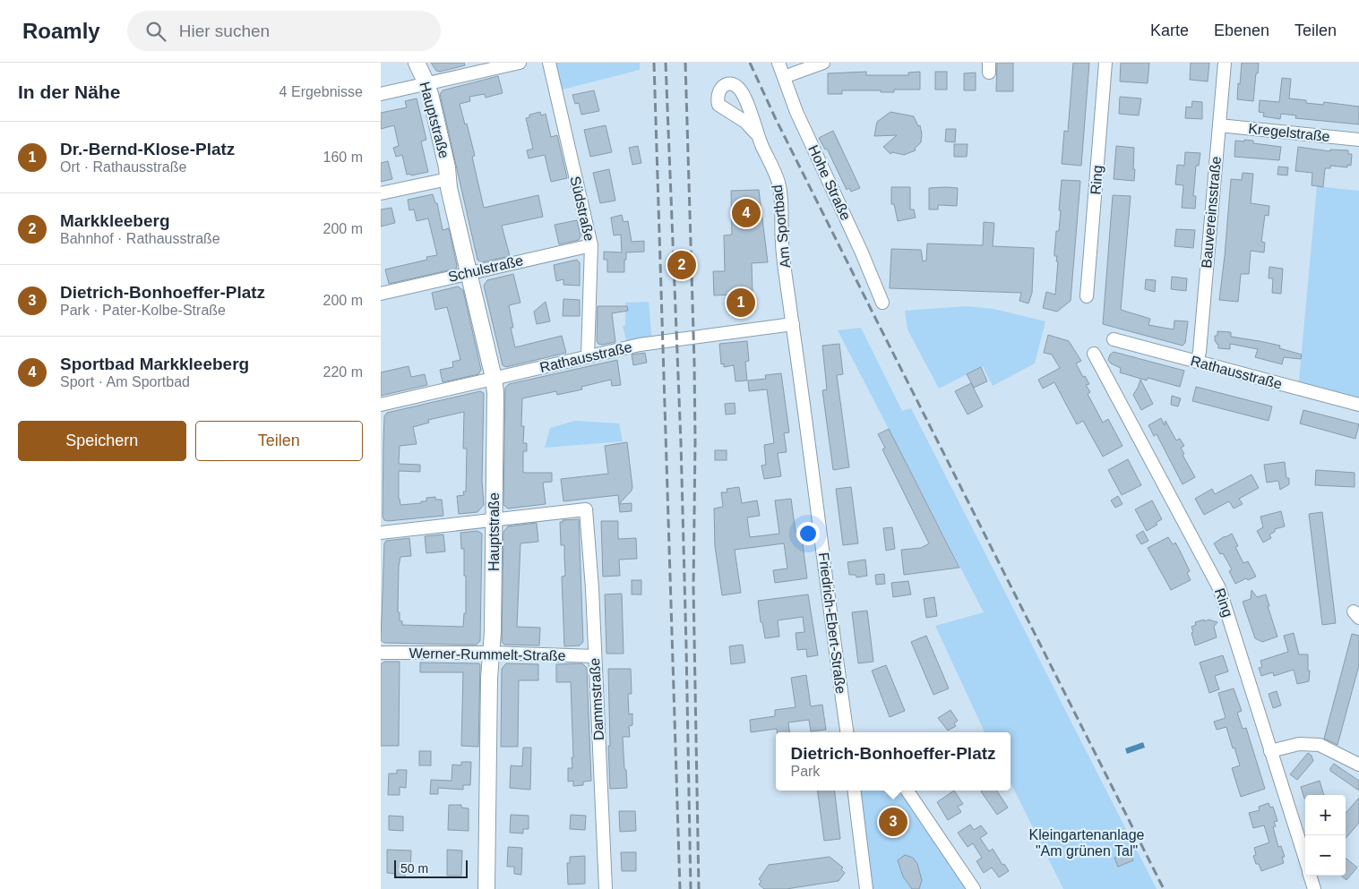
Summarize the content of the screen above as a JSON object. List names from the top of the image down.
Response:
{
  "streets": {
    "main road": ["Hauptstraße"],
    "street": [
      "Kregelstraße",
      "Ring",
      "Hohe Straße",
      "Südstraße",
      "Bauvereinsstraße",
      "Am Sportbad",
      "Schulstraße",
      "Rathausstraße",
      "Friedrich-Ebert-Straße",
      "Werner-Rummelt-Straße",
      "Dammstraße"
    ]
  },
  "crossings": [
    ["Hauptstraße", "Schulstraße"],
    ["Hauptstraße", "Rathausstraße"],
    ["Hauptstraße", "Werner-Rummelt-Straße"],
    ["Hauptstraße", "Dammstraße"],
    ["Kregelstraße", "Bauvereinsstraße"],
    ["Südstraße", "Schulstraße"],
    ["Südstraße", "Rathausstraße"],
    ["Bauvereinsstraße", "Rathausstraße"],
    ["Am Sportbad", "Rathausstraße"],
    ["Am Sportbad", "Friedrich-Ebert-Straße"],
    ["Rathausstraße", "Friedrich-Ebert-Straße"],
    ["Werner-Rummelt-Straße", "Dammstraße"]
  ],
  "parks": ["Kleingartenanlage \"Am grünen Tal\""],
  "scale_bar": "50 m",
  "page": {
    "header": "Roamly",
    "search": "Hier suchen",
    "nav": ["Karte", "Ebenen", "Teilen"],
    "heading": ["In der Nähe", "4 Ergebnisse"],
    "list": [
      {
        "mark": "1",
        "name": "Dr.-Bernd-Klose-Platz",
        "note": "Ort · Rathausstraße",
        "value": "160 m"
      },
      {
        "mark": "2",
        "name": "Markkleeberg",
        "note": "Bahnhof · Rathausstraße",
        "value": "200 m"
      },
      {
        "mark": "3",
        "name": "Dietrich-Bonhoeffer-Platz",
        "note": "Park · Pater-Kolbe-Straße",
        "value": "200 m"
      },
      {
        "mark": "4",
        "name": "Sportbad Markkleeberg",
        "note": "Sport · Am Sportbad",
        "value": "220 m"
      }
    ],
    "pins": [
      "4",
      "2",
      "1",
      "3"
    ],
    "buttons": ["Speichern", "Teilen"],
    "popup": ["Dietrich-Bonhoeffer-Platz", "Park"],
    "map_buttons": ["+", "−"],
    "scale": "50 m"
  }
}
